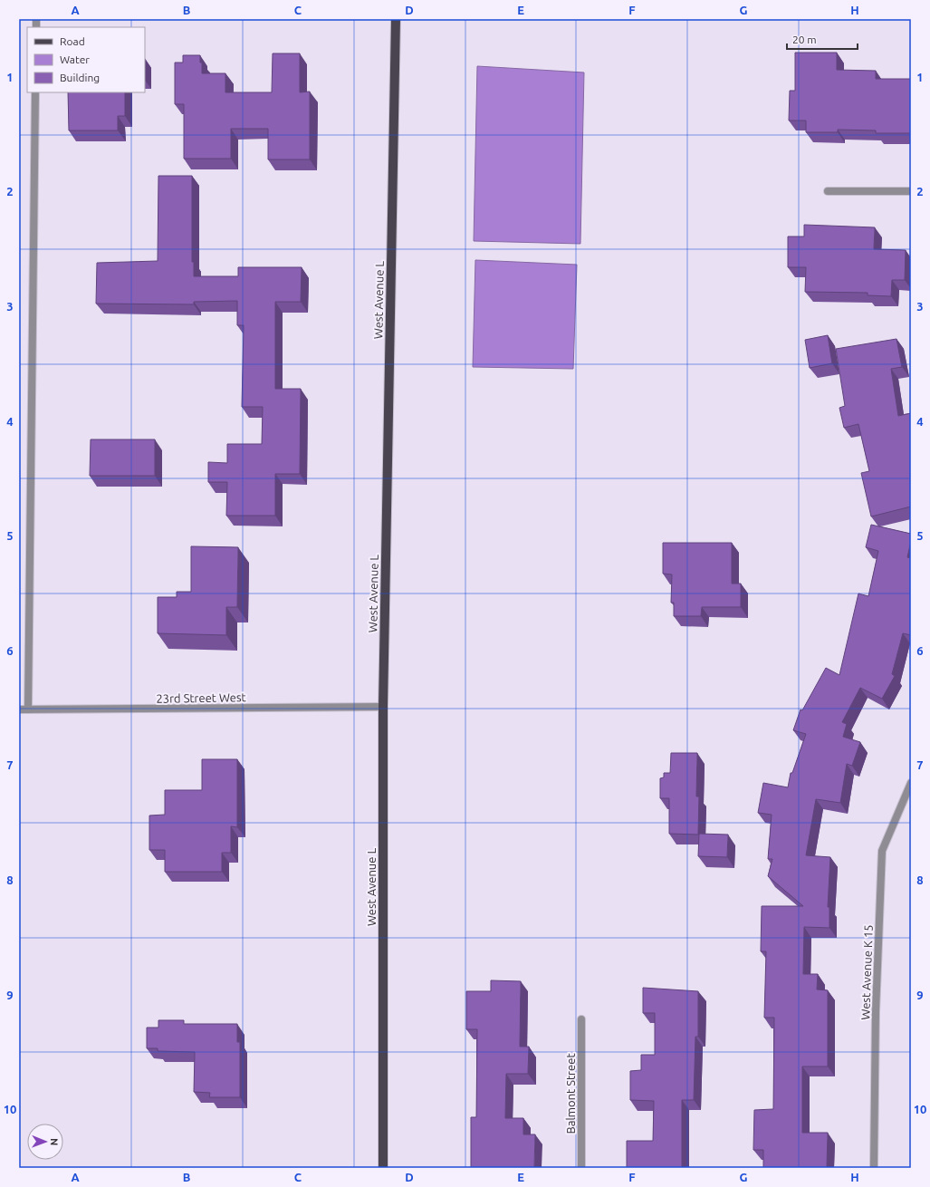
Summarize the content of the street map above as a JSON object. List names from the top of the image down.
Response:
{
  "streets": {
    "main road": ["West Avenue L"],
    "street": ["23rd Street West", "West Avenue K 15", "Balmont Street"]
  },
  "crossings": [
    ["West Avenue L", "23rd Street West"]
  ],
  "legend": ["Road", "Water", "Building"],
  "scale_bar": "20 m",
  "north": "right",
  "grid": {
    "columns": [
      "A",
      "B",
      "C",
      "D",
      "E",
      "F",
      "G",
      "H"
    ],
    "rows": [
      "1",
      "2",
      "3",
      "4",
      "5",
      "6",
      "7",
      "8",
      "9",
      "10"
    ]
  }
}
